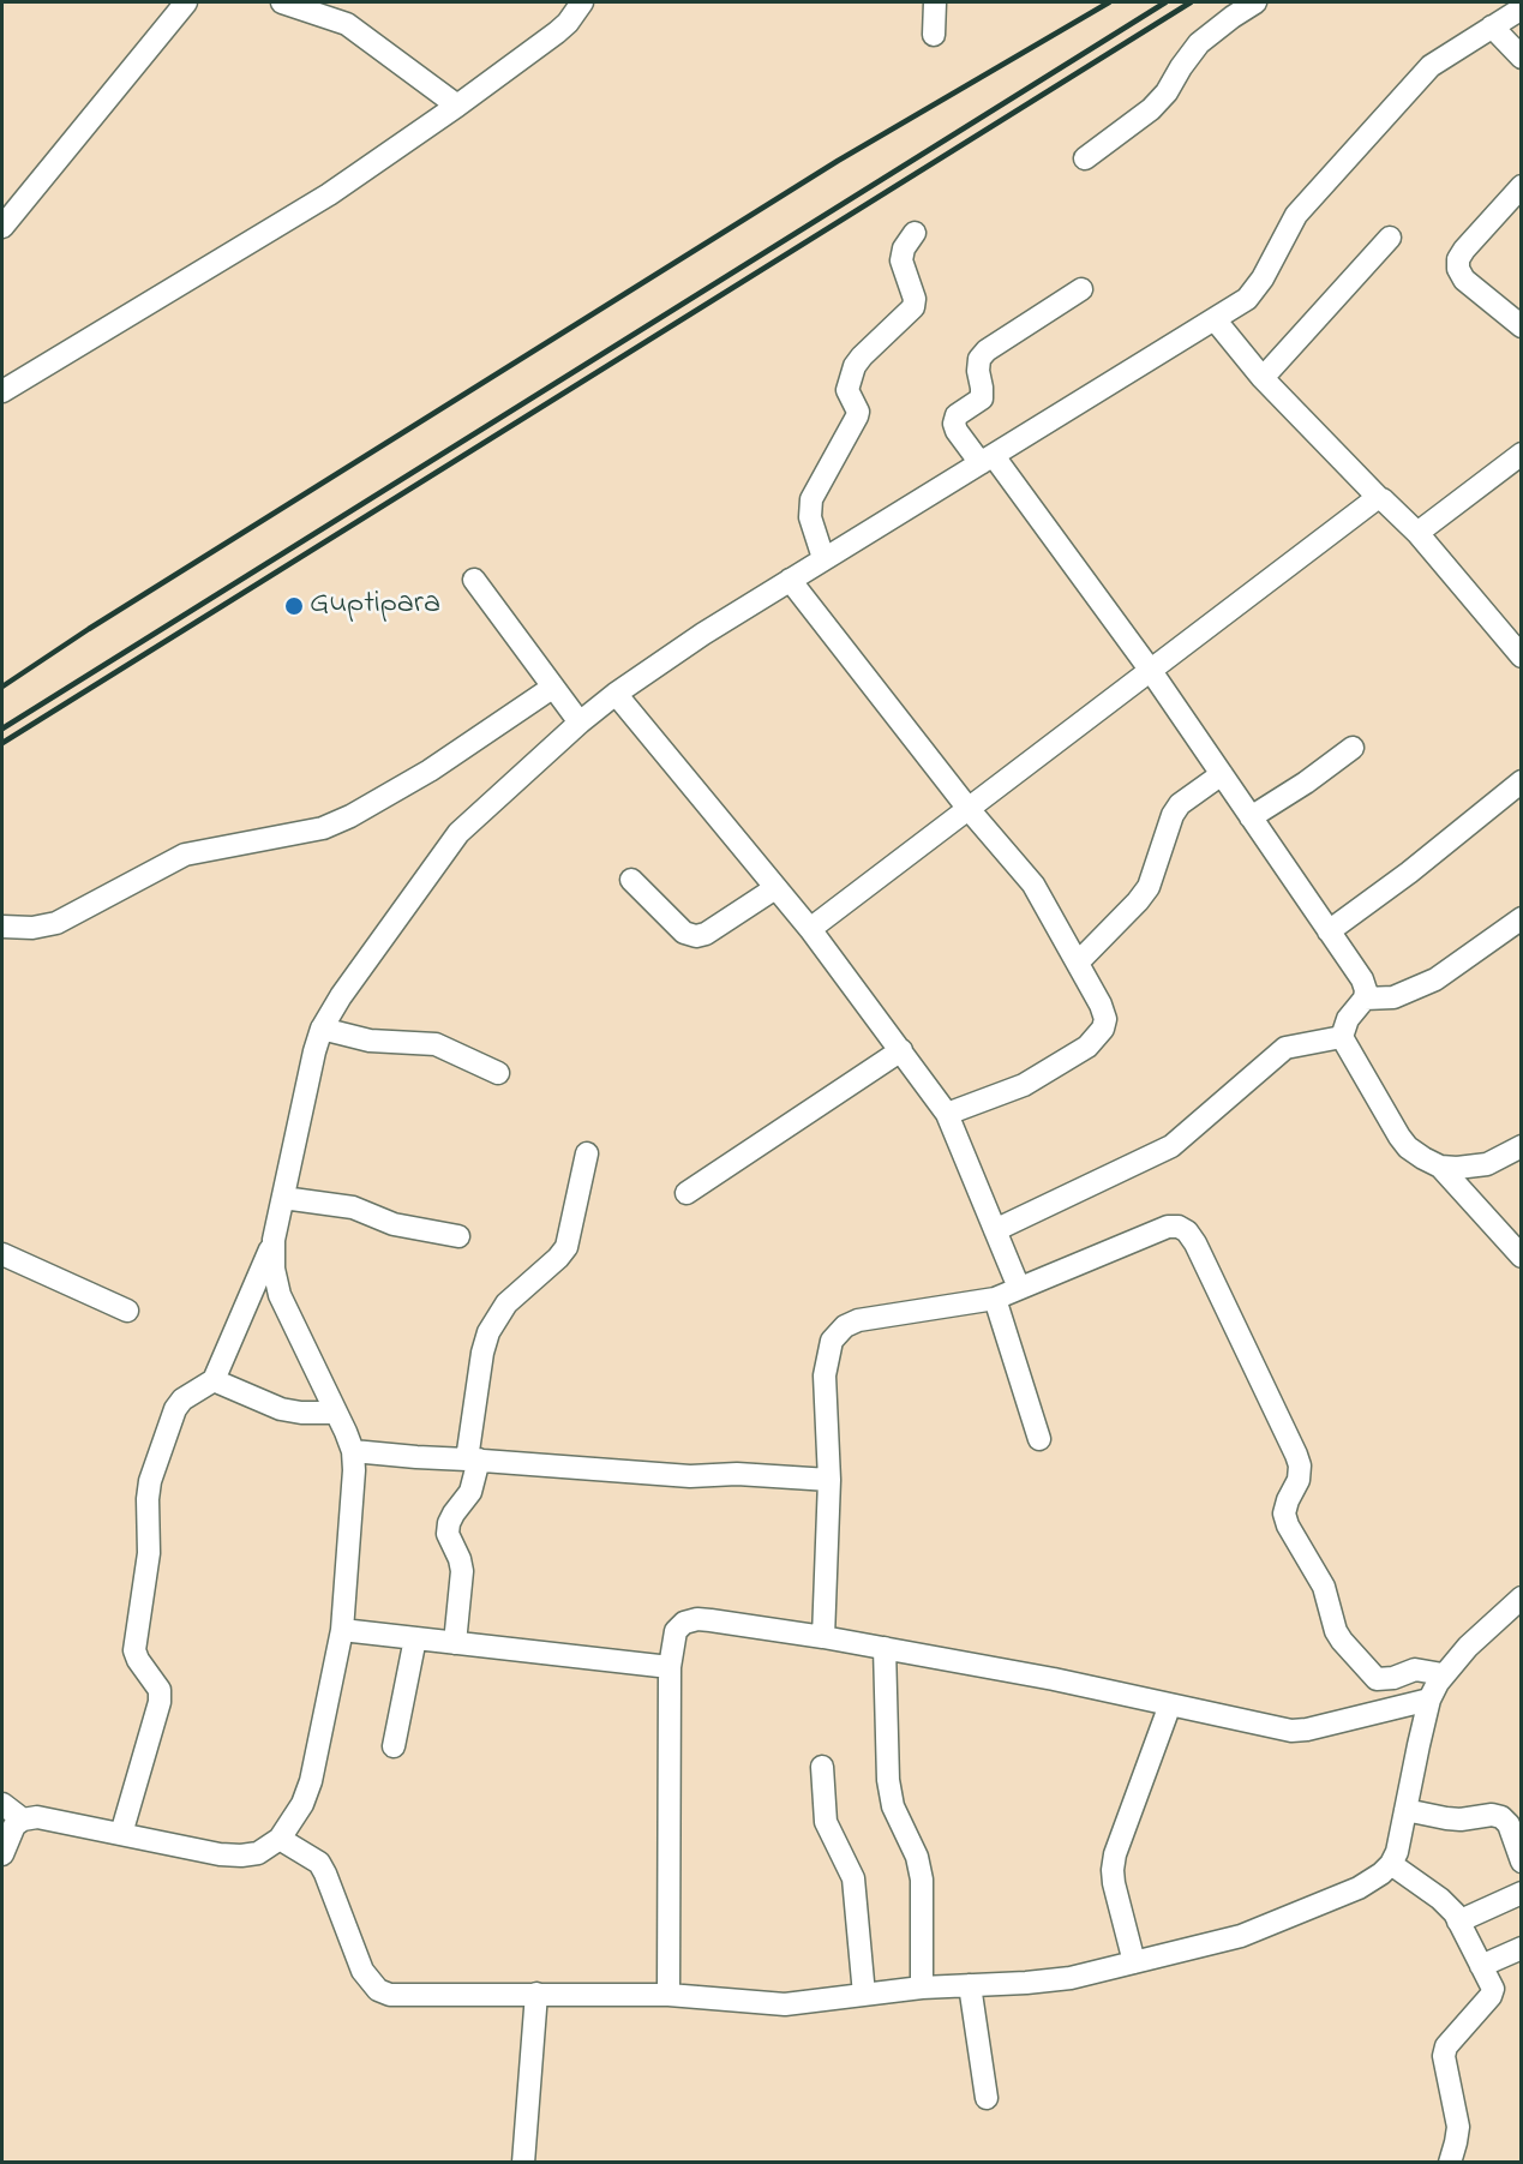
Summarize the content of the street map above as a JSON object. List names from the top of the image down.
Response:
{
  "places": ["Guptipara"]
}
